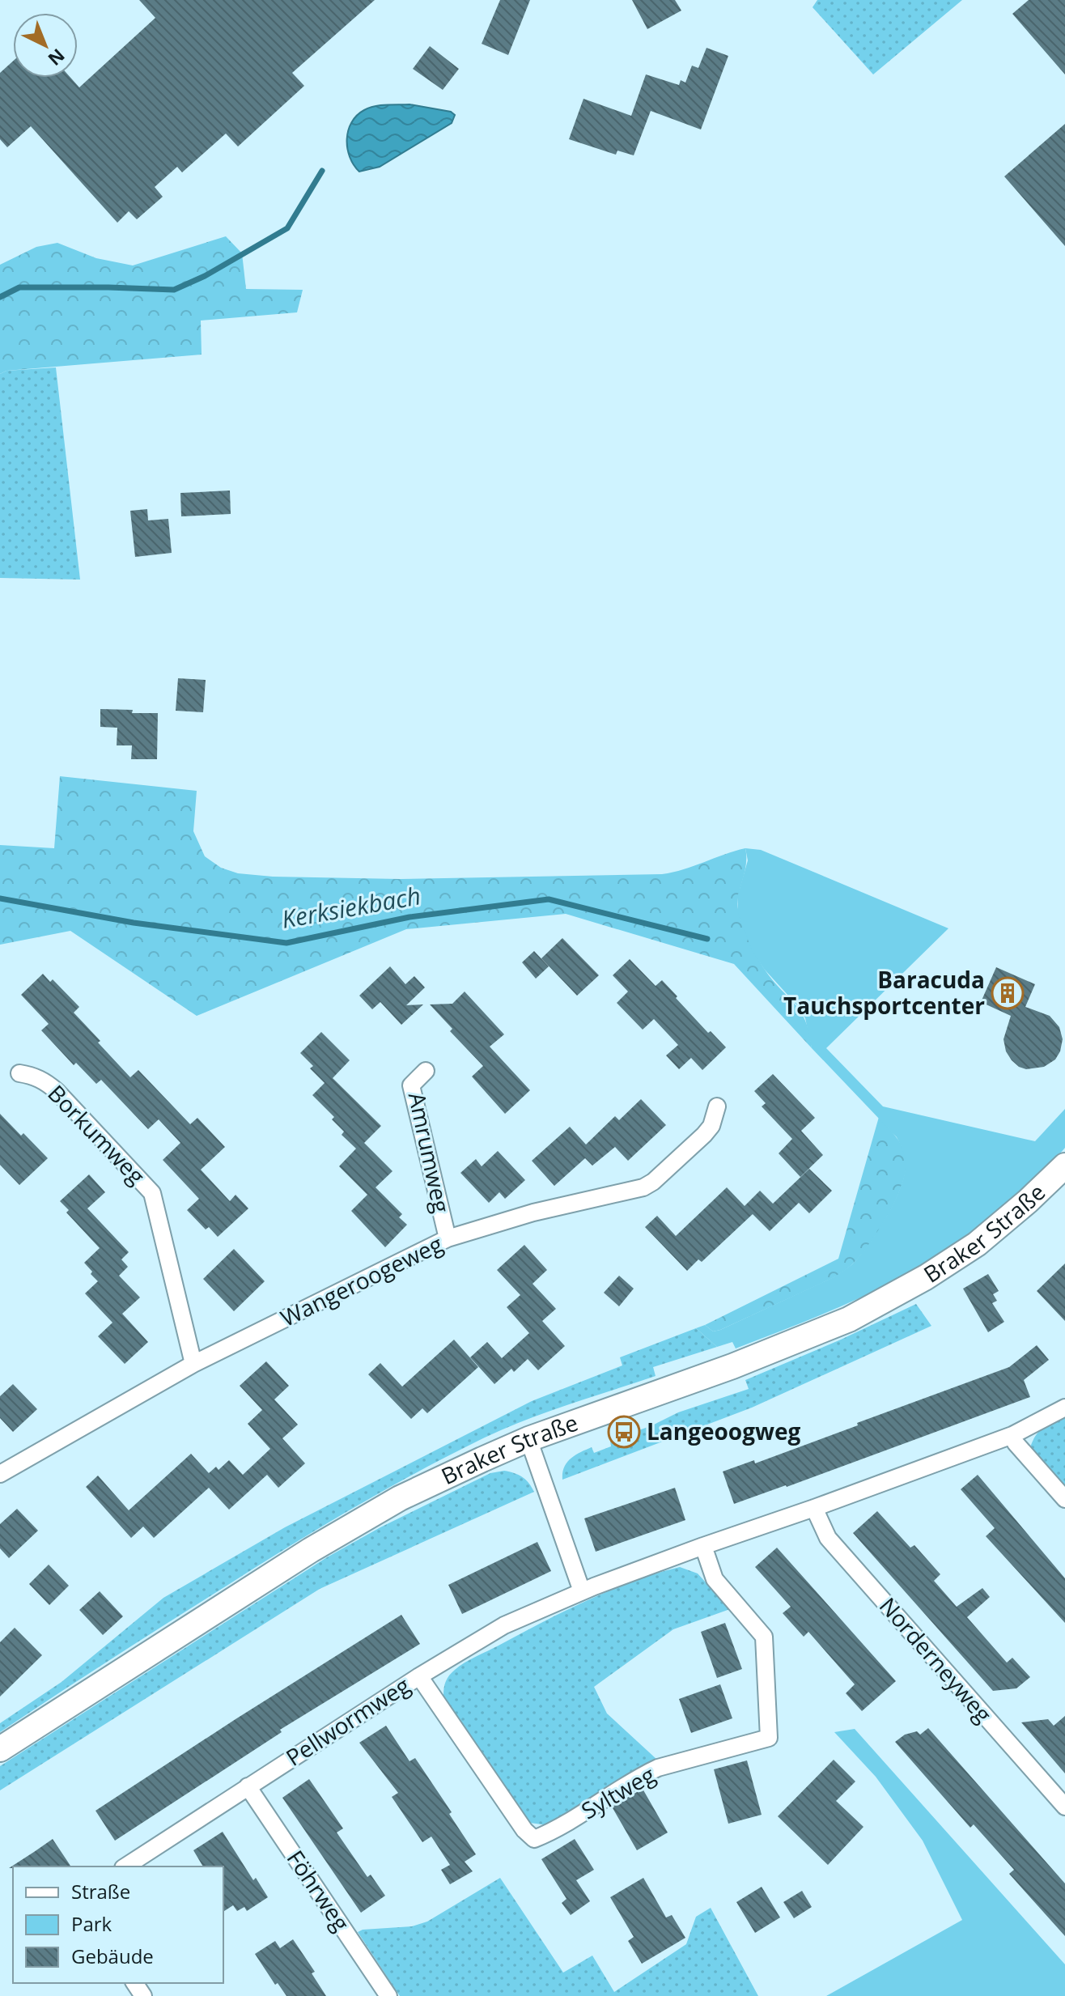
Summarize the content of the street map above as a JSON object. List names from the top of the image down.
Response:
{
  "streets": {
    "main road": ["Braker Straße"],
    "street": [
      "Borkumweg",
      "Amrumweg",
      "Wangeroogeweg",
      "Norderneyweg",
      "Pellwormweg",
      "Syltweg",
      "Föhrweg"
    ]
  },
  "crossings": [
    ["Borkumweg", "Wangeroogeweg"],
    ["Amrumweg", "Wangeroogeweg"],
    ["Pellwormweg", "Syltweg"],
    ["Pellwormweg", "Föhrweg"]
  ],
  "water": ["Kerksiekbach"],
  "places": {
    "building": ["Baracuda Tauchsportcenter"],
    "bus stop": ["Langeoogweg"]
  },
  "legend": ["Straße", "Park", "Gebäude"],
  "north": "bottom right"
}
